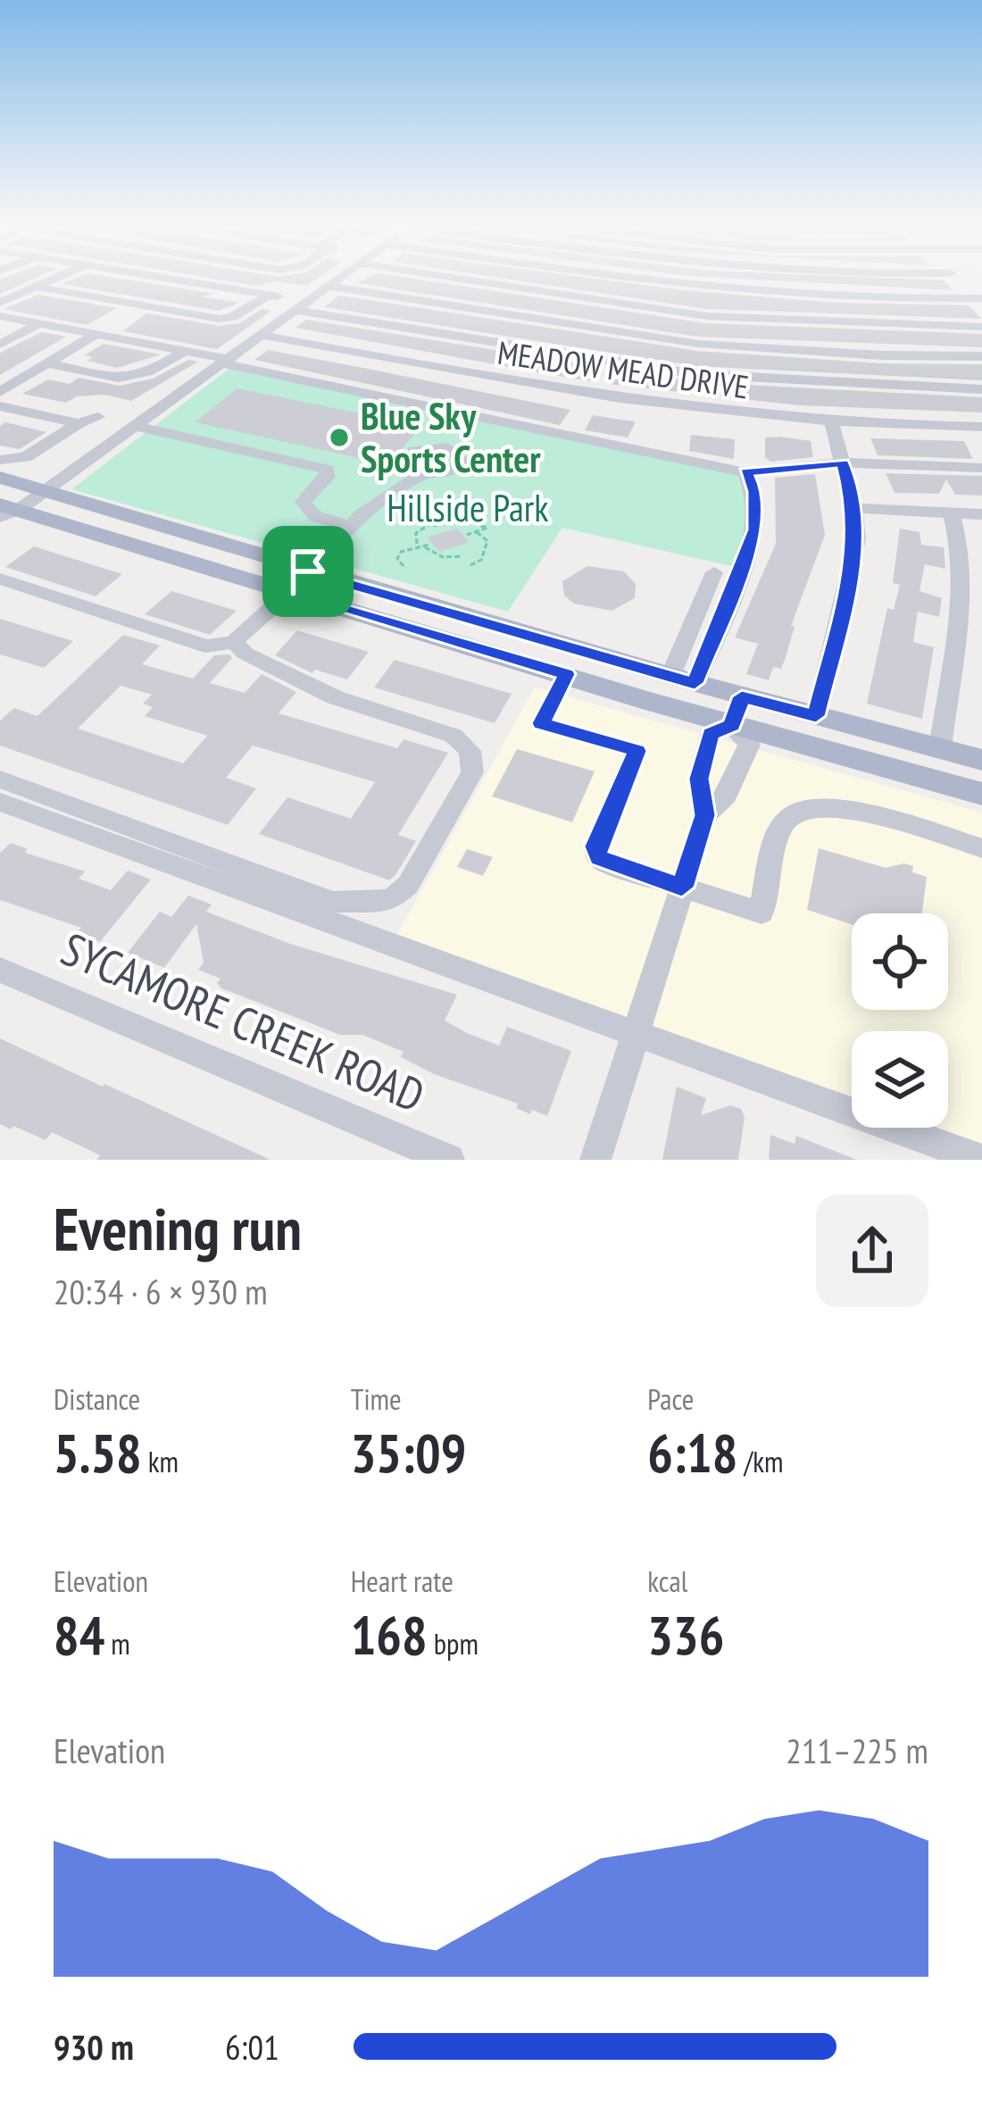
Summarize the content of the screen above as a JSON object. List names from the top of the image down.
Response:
{
  "streets": {
    "street": ["MEADOW MEAD DRIVE", "SYCAMORE CREEK ROAD"]
  },
  "parks": ["Hillside Park"],
  "places": ["Blue Sky Sports Center"],
  "page": {
    "heading": ["Evening run", "20:34 · 6 × 930 m"],
    "stats": [
      ["Distance", "5.58 km"],
      ["Time", "35:09"],
      ["Pace", "6:18 /km"],
      ["Elevation", "84 m"],
      ["Heart rate", "168 bpm"],
      ["kcal", "336"]
    ],
    "chart": ["Elevation", "211–225 m"],
    "list": [
      {
        "name": "930 m",
        "note": "6:01"
      }
    ]
  }
}
